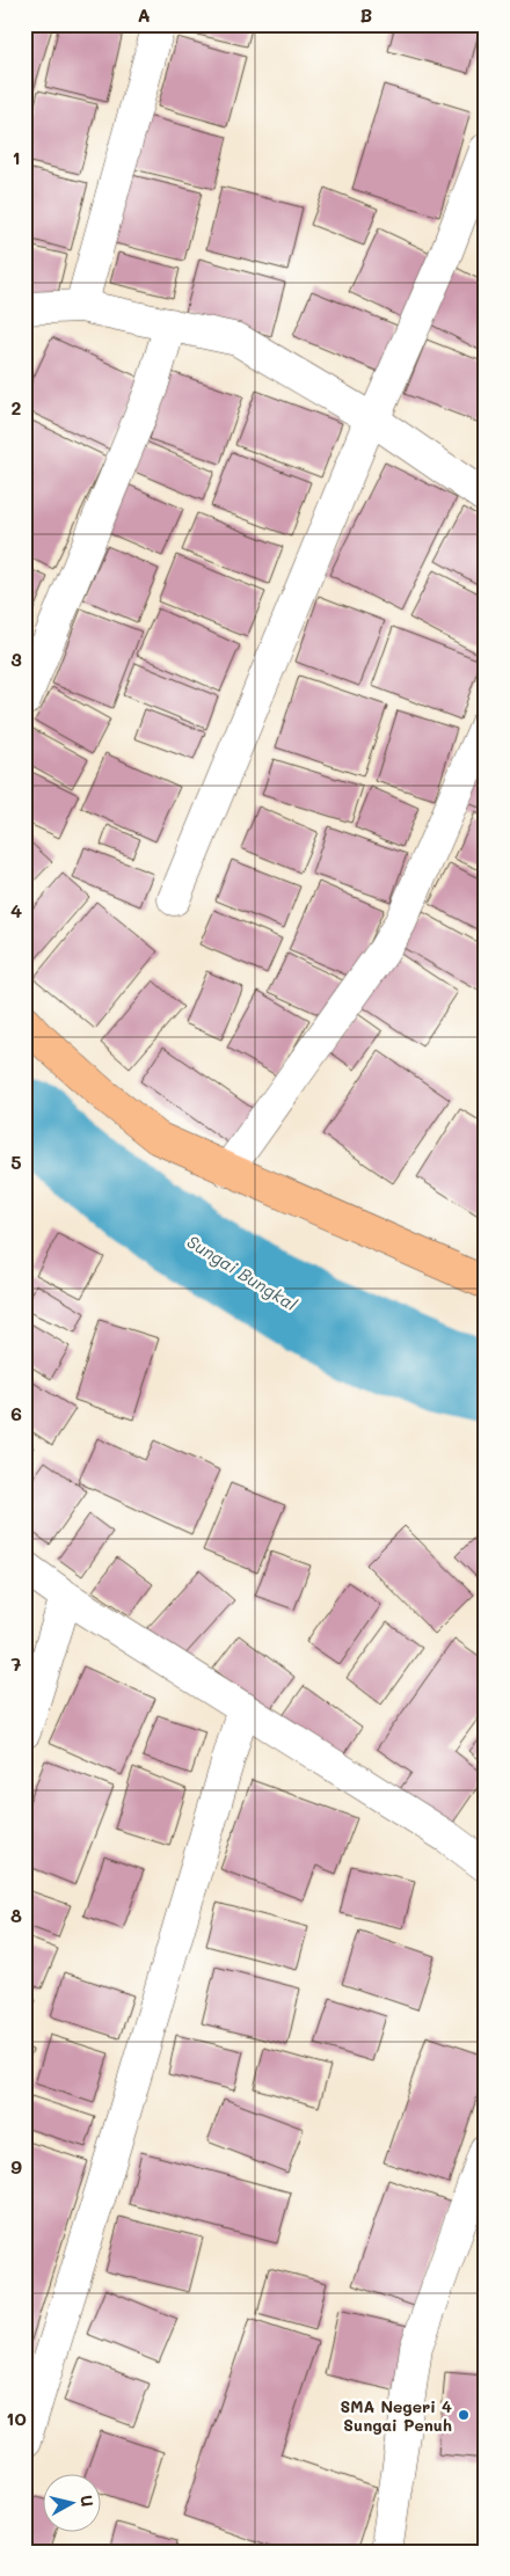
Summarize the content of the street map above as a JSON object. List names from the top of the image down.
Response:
{
  "water": ["Sungai Bungkal"],
  "places": ["SMA Negeri 4 Sungai Penuh"],
  "north": "right",
  "grid": {
    "columns": ["A", "B"],
    "rows": [
      "1",
      "2",
      "3",
      "4",
      "5",
      "6",
      "7",
      "8",
      "9",
      "10"
    ]
  }
}
